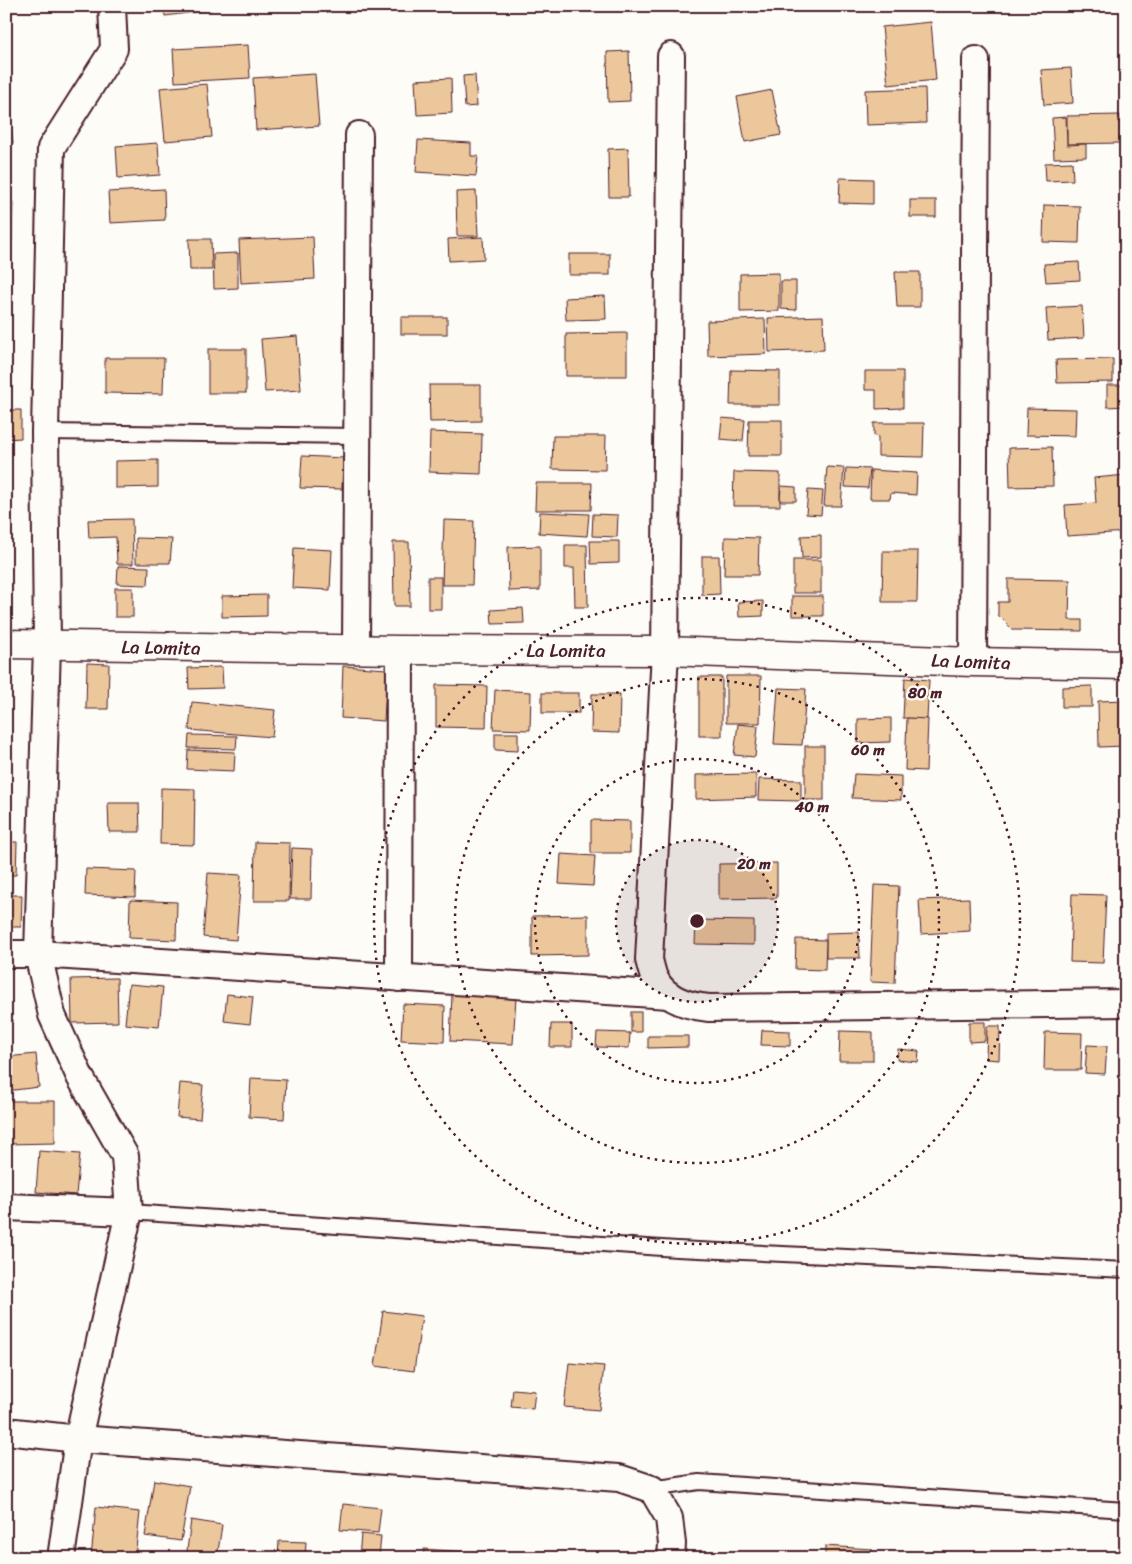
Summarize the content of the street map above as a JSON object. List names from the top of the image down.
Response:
{
  "streets": {
    "street": ["La Lomita"]
  },
  "rings": [
    "80 m",
    "60 m",
    "40 m",
    "20 m"
  ]
}
